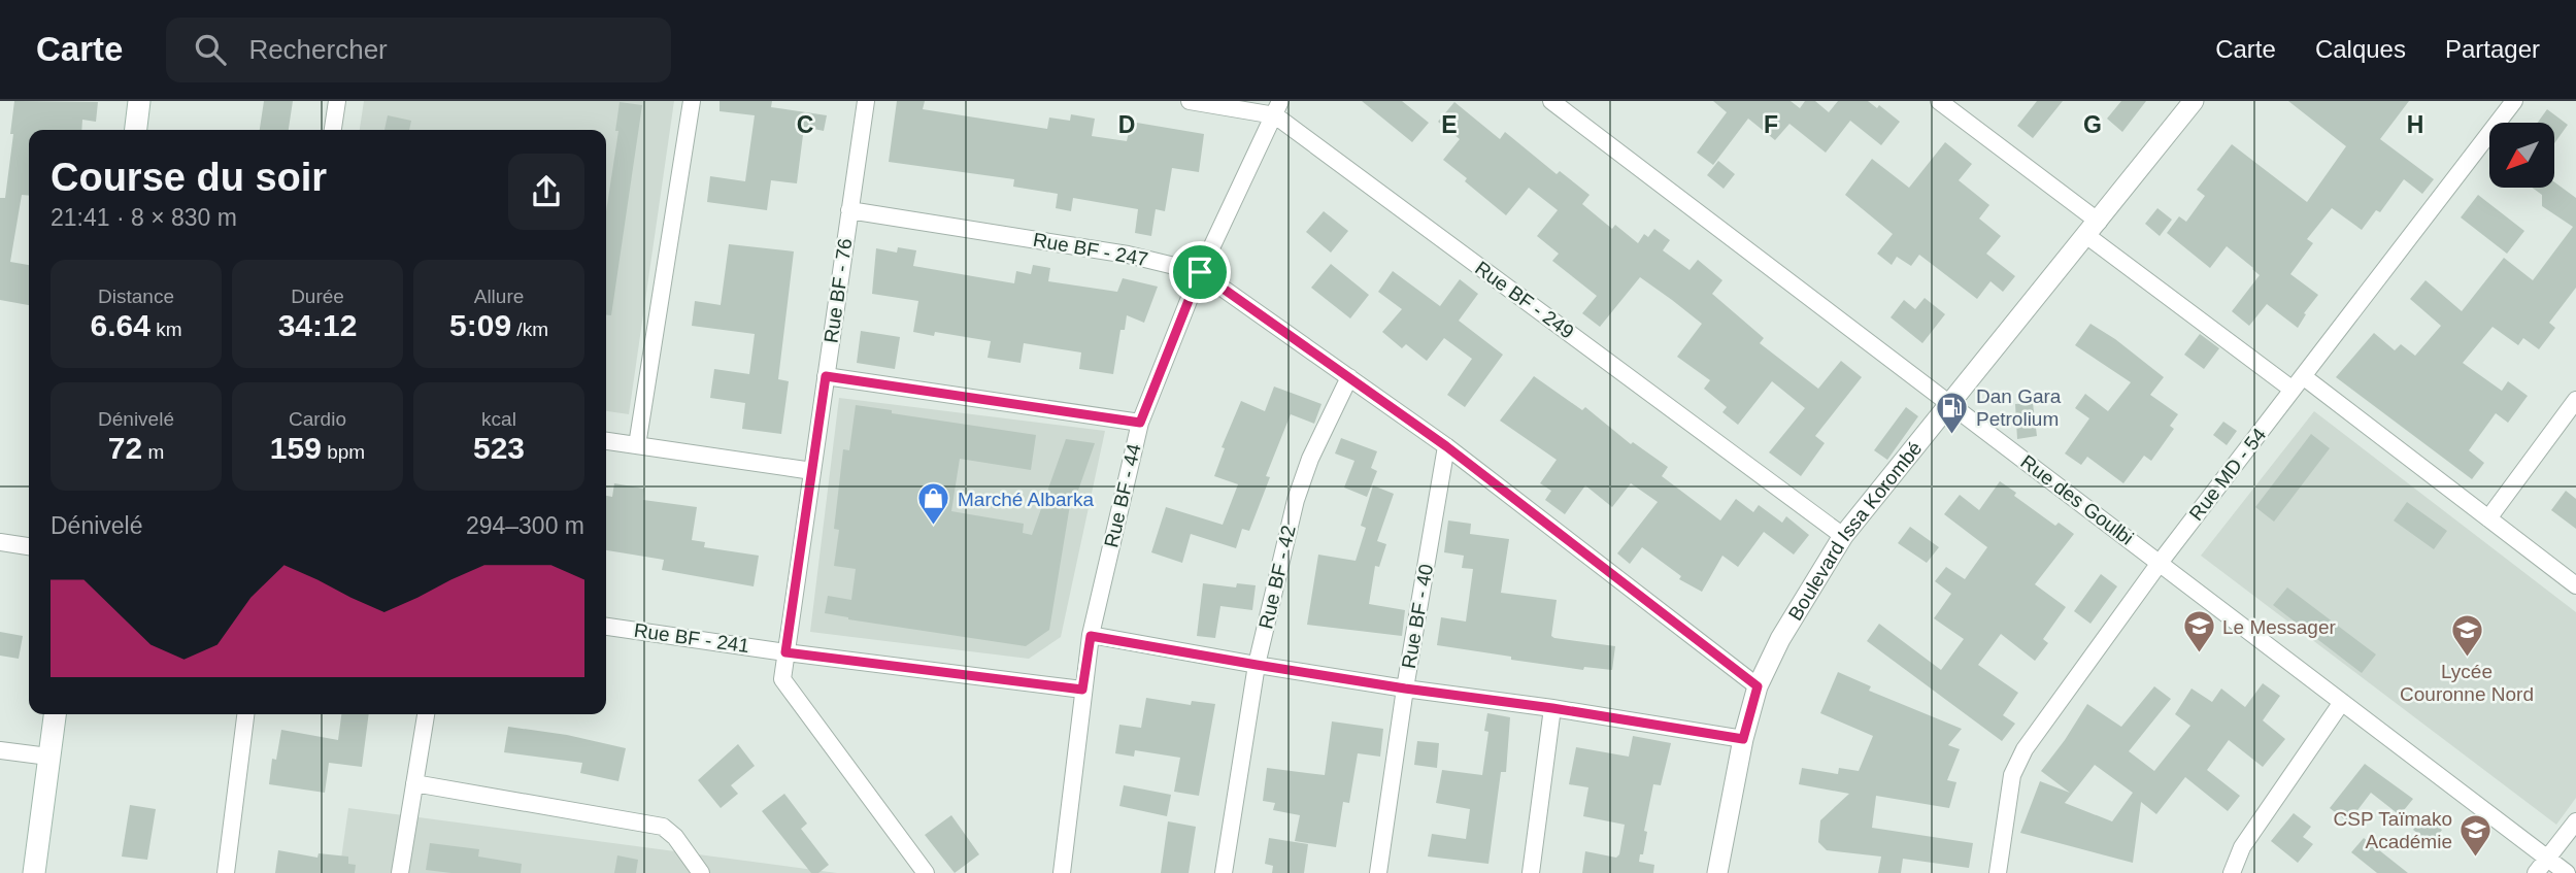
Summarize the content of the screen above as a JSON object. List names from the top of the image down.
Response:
{
  "streets": {
    "street": [
      "Rue BF - 247",
      "Rue BF - 76",
      "Rue BF - 249",
      "Rue MD - 54",
      "Rue BF - 44",
      "Rue des Goulbi",
      "Boulevard Issa Korombé",
      "Rue BF - 42",
      "Rue BF - 40",
      "Rue BF - 241"
    ]
  },
  "crossings": [
    ["Rue BF - 247", "Rue BF - 76"],
    ["Rue BF - 247", "Rue BF - 44"],
    ["Rue BF - 247", "Boulevard Issa Korombé"],
    ["Rue BF - 247", "Rue BF - 42"],
    ["Rue BF - 247", "Rue BF - 40"],
    ["Rue BF - 76", "Rue BF - 241"],
    ["Rue BF - 249", "Rue BF - 44"],
    ["Rue BF - 249", "Boulevard Issa Korombé"],
    ["Rue MD - 54", "Rue des Goulbi"],
    ["Rue BF - 44", "Rue BF - 241"],
    ["Rue des Goulbi", "Boulevard Issa Korombé"]
  ],
  "places": {
    "fuel station": ["Dan Gara Petrolium"],
    "shop": ["Marché Albarka"],
    "school or university": ["Le Messager", "Lycée Couronne Nord", "CSP Taïmako Académie"]
  },
  "north": "bottom left",
  "page": {
    "header": "Carte",
    "search": "Rechercher",
    "nav": ["Carte", "Calques", "Partager"],
    "heading": ["Course du soir", "21:41 · 8 × 830 m"],
    "stats": [
      ["Distance", "6.64 km"],
      ["Durée", "34:12"],
      ["Allure", "5:09 /km"],
      ["Dénivelé", "72 m"],
      ["Cardio", "159 bpm"],
      ["kcal", "523"]
    ],
    "chart": ["Dénivelé", "294–300 m"]
  },
  "grid": {
    "columns": [
      "C",
      "D",
      "E",
      "F",
      "G",
      "H"
    ]
  }
}
